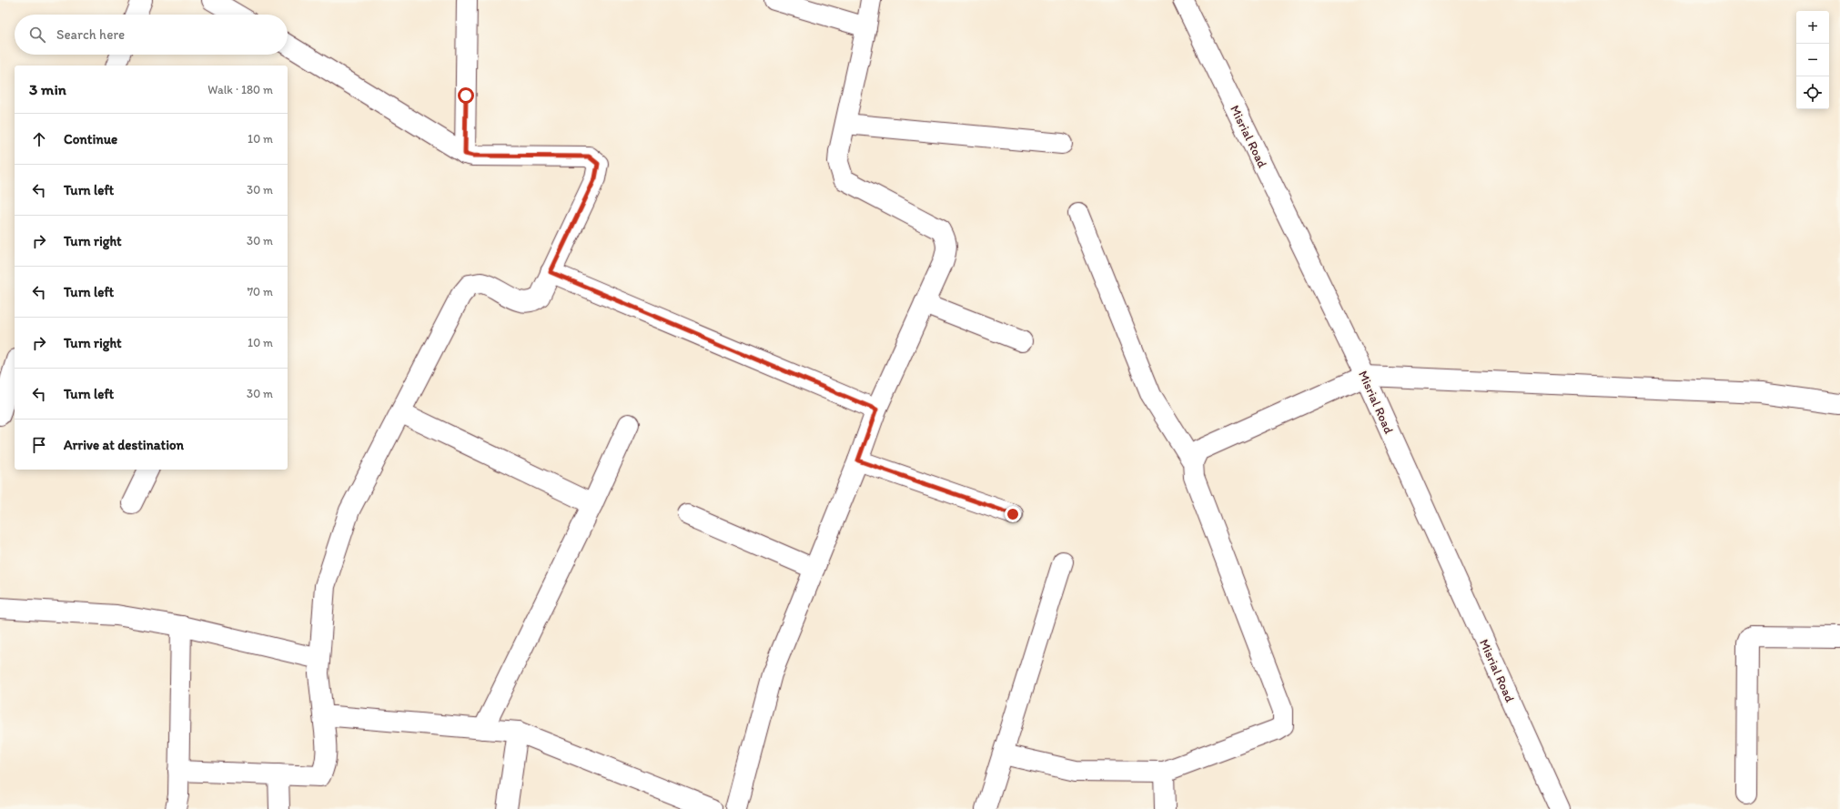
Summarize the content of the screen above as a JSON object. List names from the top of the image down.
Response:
{
  "streets": {
    "street": ["Misrial Road"]
  },
  "page": {
    "map_buttons": ["+", "−"],
    "search": "Search here",
    "heading": ["3 min", "Walk · 180 m"],
    "list": [
      ["Continue", "10 m"],
      ["Turn left", "30 m"],
      ["Turn right", "30 m"],
      ["Turn left", "70 m"],
      ["Turn right", "10 m"],
      ["Turn left", "30 m"],
      "Arrive at destination"
    ]
  }
}
